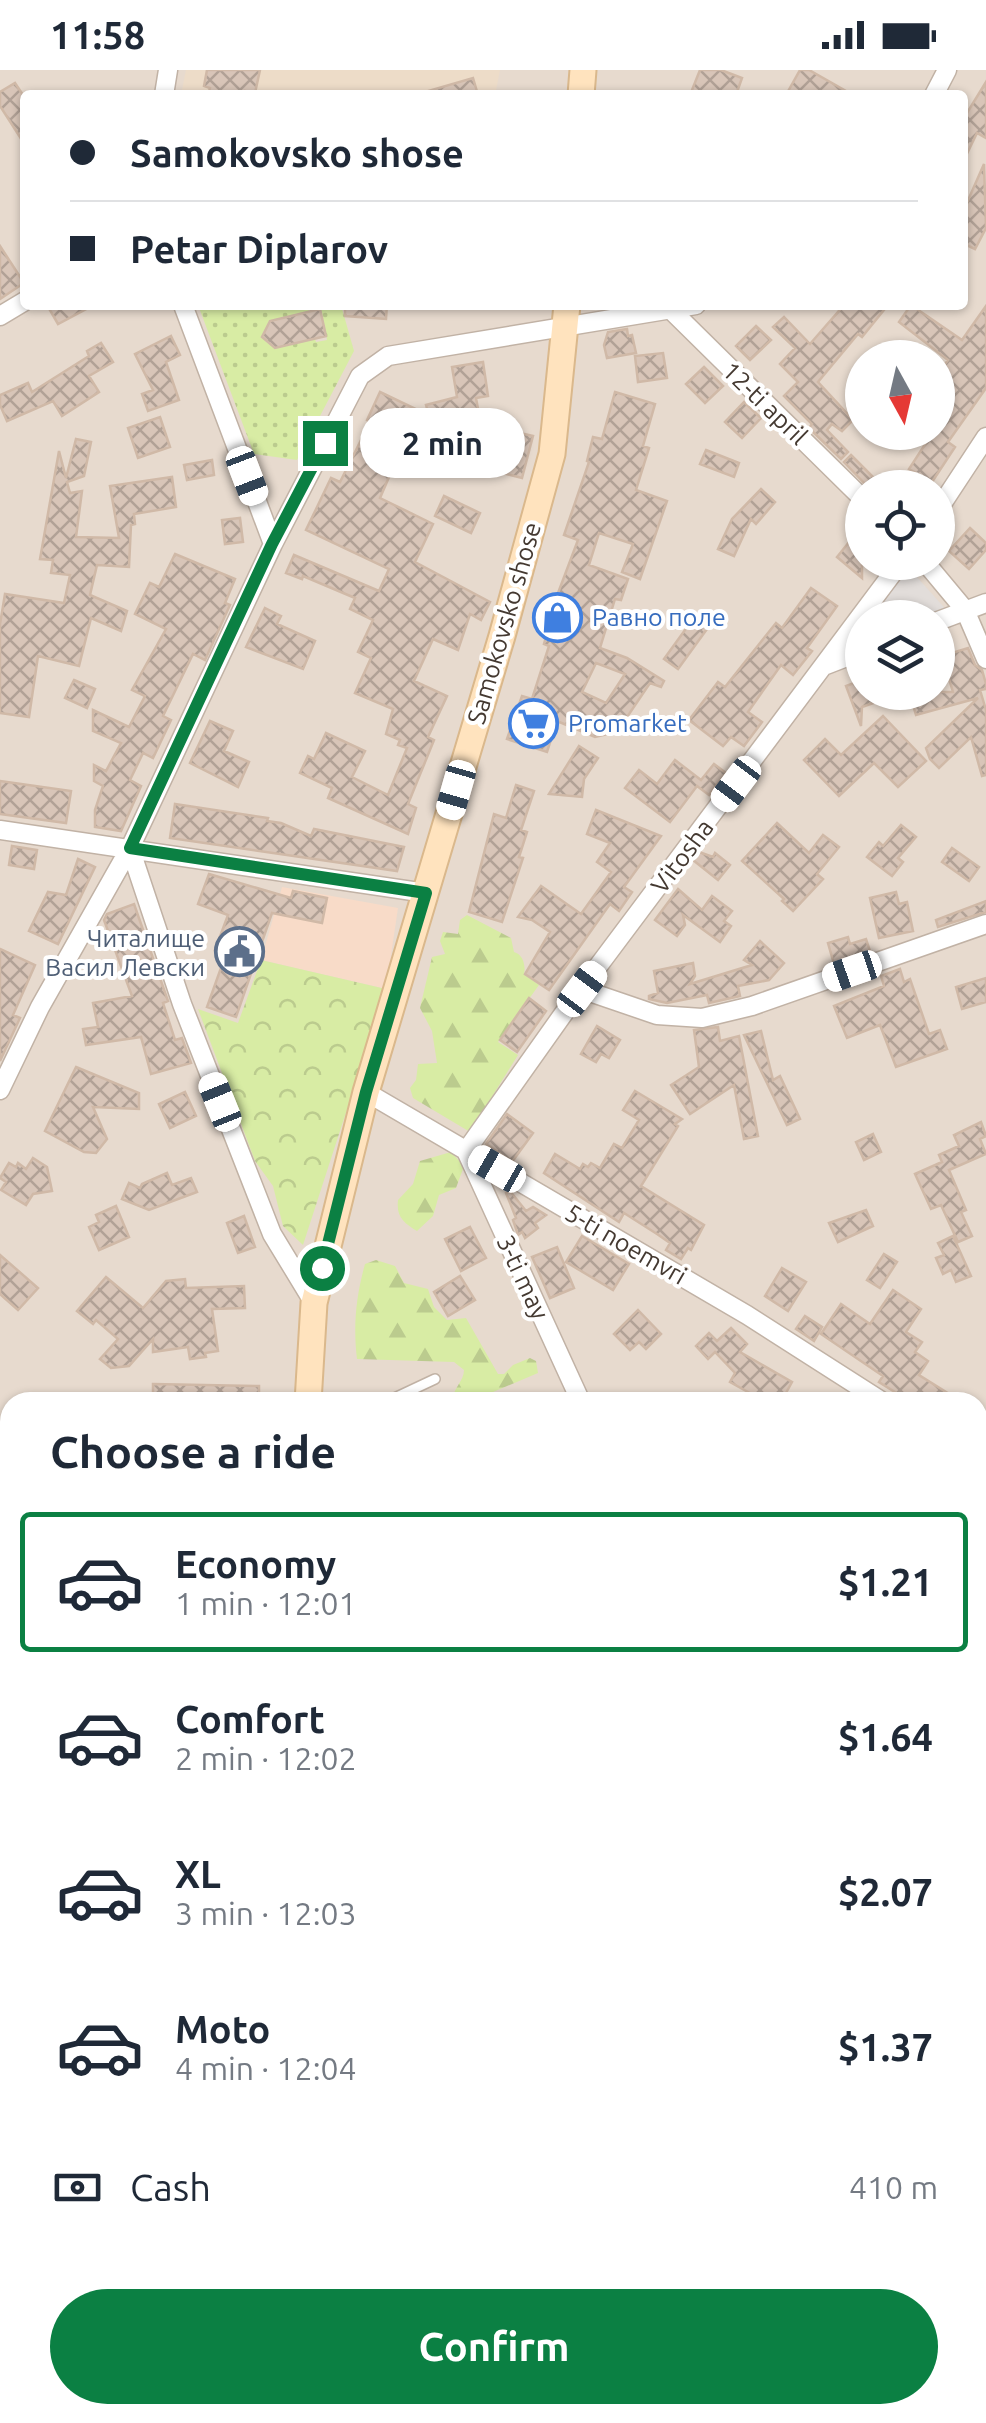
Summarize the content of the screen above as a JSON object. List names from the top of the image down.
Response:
{
  "streets": {
    "main road": ["Samokovsko shose"],
    "street": [
      "12-ti april",
      "Vitosha",
      "5-ti noemvri",
      "3-ti may"
    ]
  },
  "crossings": [
    ["Samokovsko shose", "5-ti noemvri"],
    ["Vitosha", "5-ti noemvri"],
    ["Vitosha", "3-ti may"],
    ["5-ti noemvri", "3-ti may"]
  ],
  "places": {
    "shop": ["Равно поле"],
    "supermarket": ["Promarket"],
    "public building": ["Читалище Васил Левски"]
  },
  "north": "bottom",
  "page": {
    "status": "11:58",
    "banner": ["Samokovsko shose", "Petar Diplarov"],
    "bubble": "2 min",
    "heading": "Choose a ride",
    "list": [
      {
        "name": "Economy",
        "note": "1 min · 12:01",
        "value": "$1.21"
      },
      {
        "name": "Comfort",
        "note": "2 min · 12:02",
        "value": "$1.64"
      },
      {
        "name": "XL",
        "note": "3 min · 12:03",
        "value": "$2.07"
      },
      {
        "name": "Moto",
        "note": "4 min · 12:04",
        "value": "$1.37"
      }
    ],
    "pay": ["Cash", "410 m"],
    "buttons": "Confirm"
  }
}
